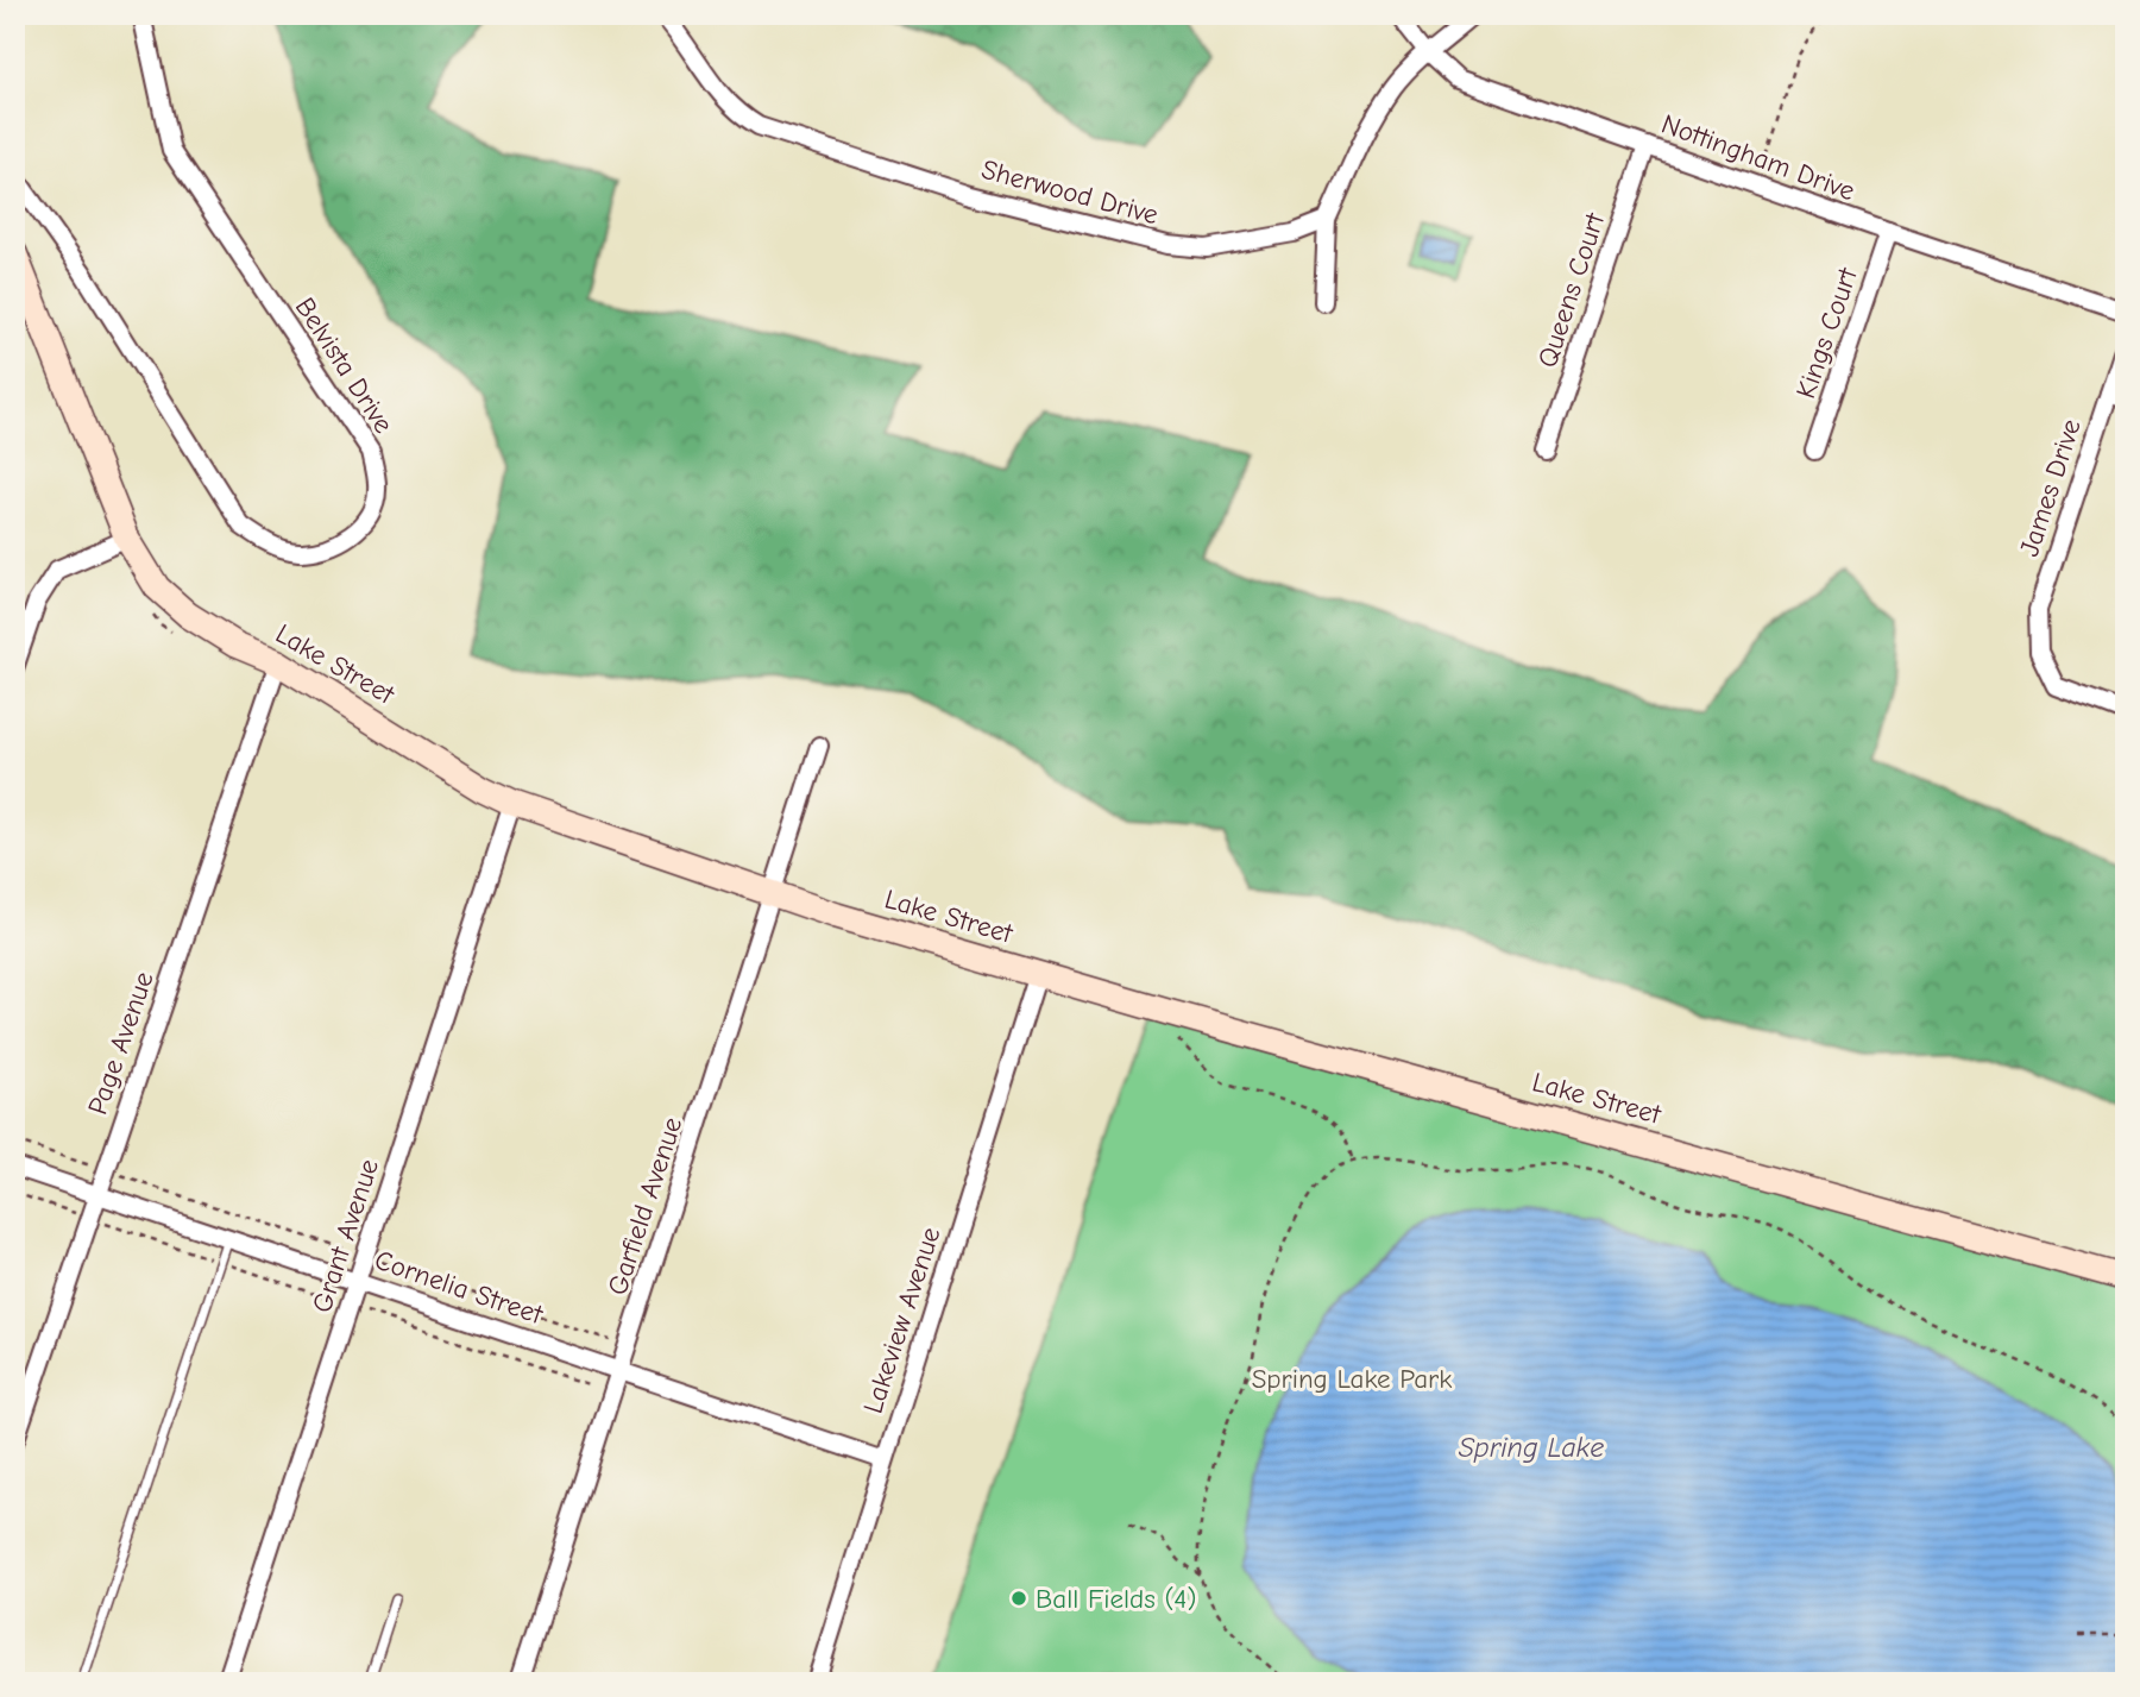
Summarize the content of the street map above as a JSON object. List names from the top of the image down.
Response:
{
  "streets": {
    "street": [
      "Nottingham Drive",
      "Sherwood Drive",
      "Queens Court",
      "Kings Court",
      "Belvista Drive",
      "James Drive",
      "Lake Street",
      "Page Avenue",
      "Garfield Avenue",
      "Grant Avenue",
      "Cornelia Street",
      "Lakeview Avenue"
    ]
  },
  "crossings": [
    ["Nottingham Drive", "Queens Court"],
    ["Nottingham Drive", "Kings Court"],
    ["Lake Street", "Page Avenue"],
    ["Lake Street", "Garfield Avenue"],
    ["Lake Street", "Grant Avenue"],
    ["Lake Street", "Lakeview Avenue"],
    ["Page Avenue", "Cornelia Street"],
    ["Garfield Avenue", "Cornelia Street"],
    ["Grant Avenue", "Cornelia Street"],
    ["Cornelia Street", "Lakeview Avenue"]
  ],
  "water": ["Spring Lake"],
  "parks": ["Spring Lake Park"],
  "places": ["Ball Fields (4)"]
}
